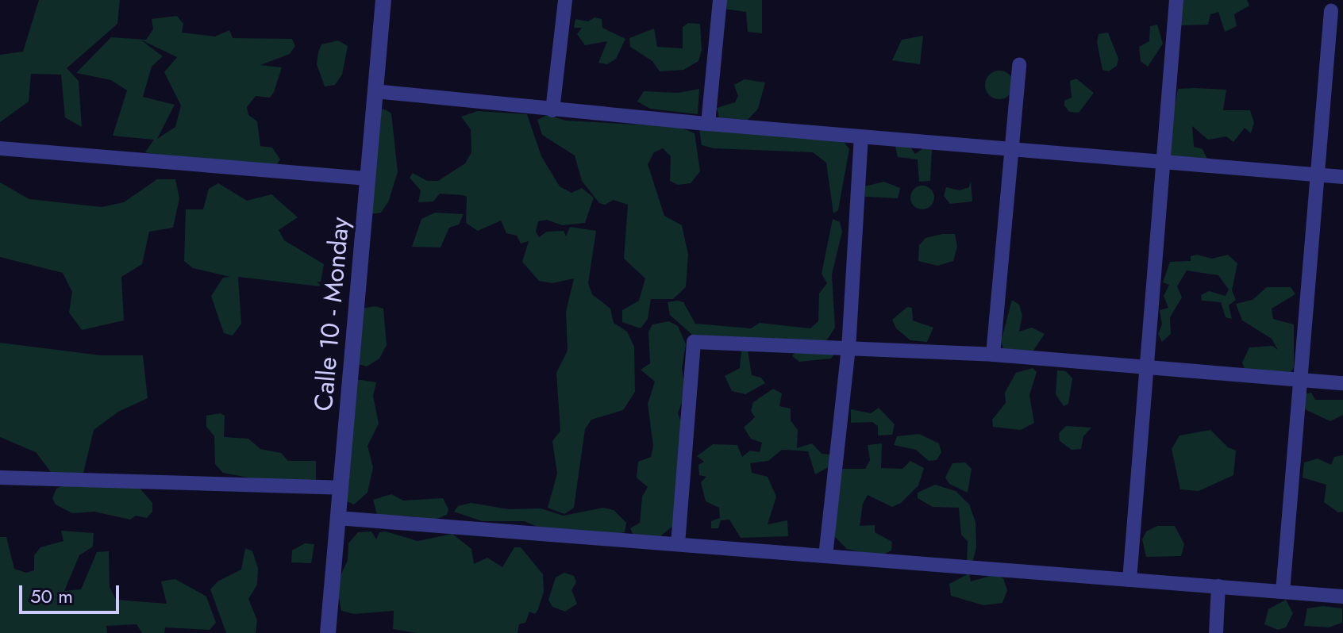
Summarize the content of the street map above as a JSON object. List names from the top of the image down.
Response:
{
  "streets": {
    "street": ["Calle 10 - Monday"]
  },
  "scale_bar": "50 m"
}
